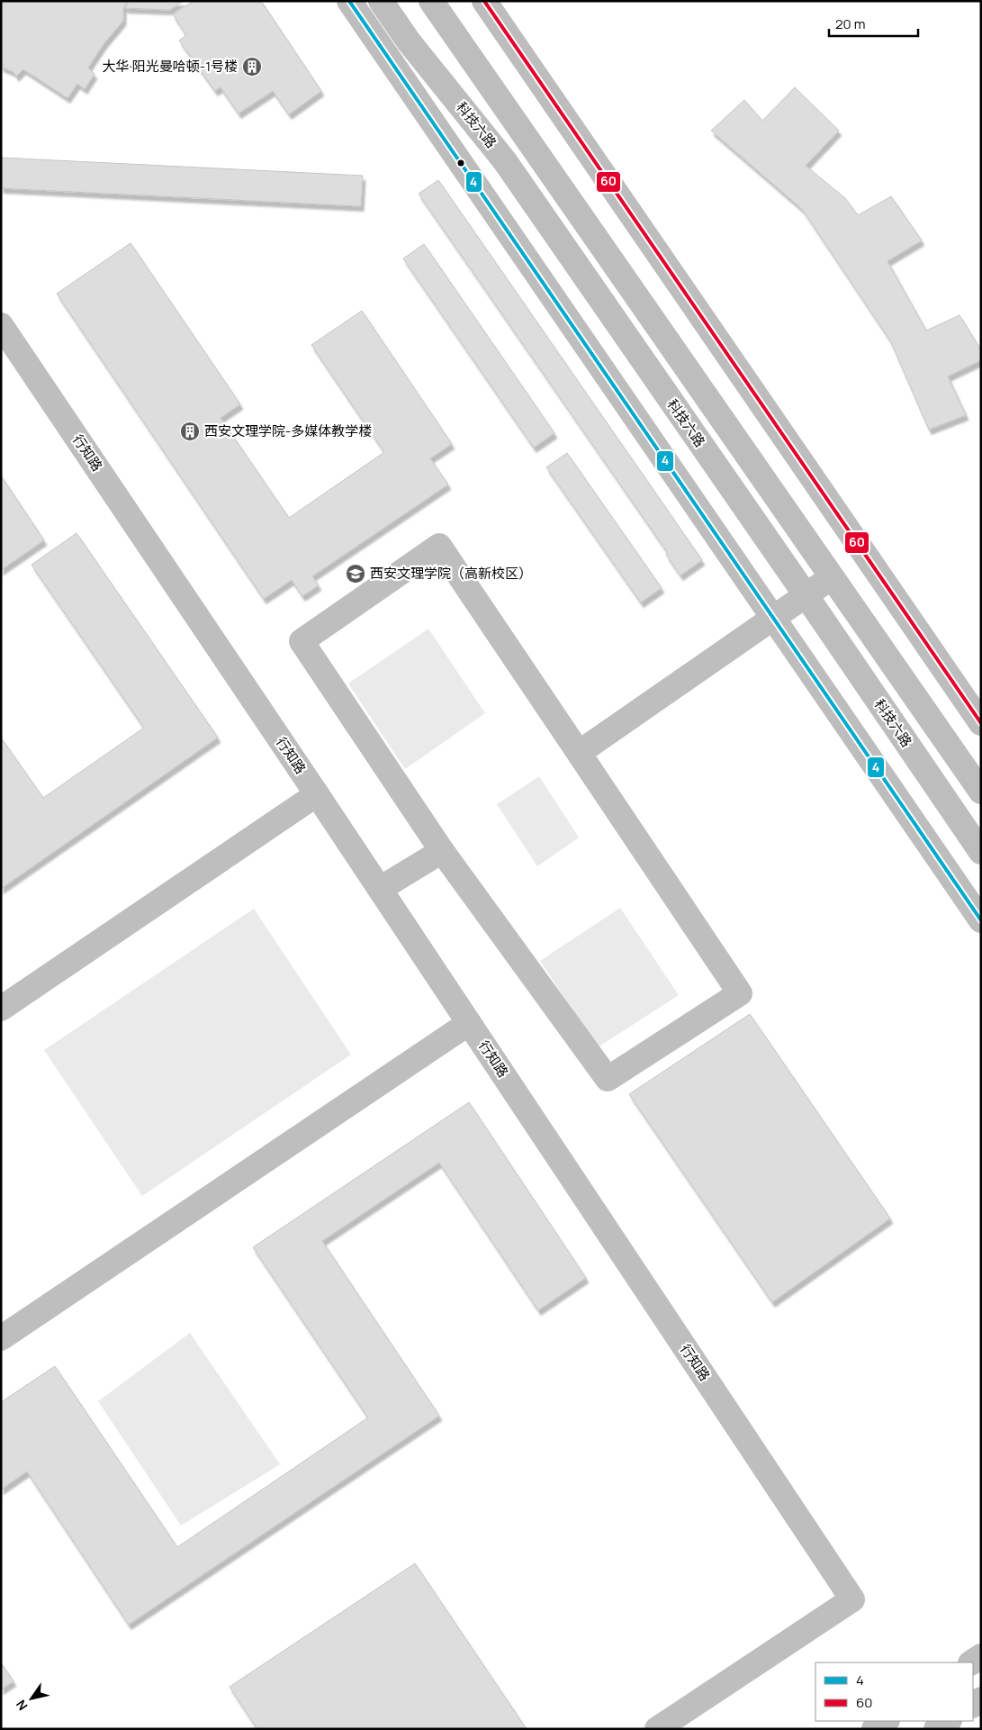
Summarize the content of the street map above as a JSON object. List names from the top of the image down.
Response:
{
  "streets": {
    "main road": ["科技六路"],
    "street": ["行知路"]
  },
  "places": {
    "building": ["大华·阳光曼哈顿-1号楼", "西安文理学院-多媒体教学楼"],
    "school or university": ["西安文理学院（高新校区）"]
  },
  "lines": ["transit line 4", "transit line 60"],
  "legend": ["4", "60"],
  "scale_bar": "20 m",
  "north": "bottom left"
}
